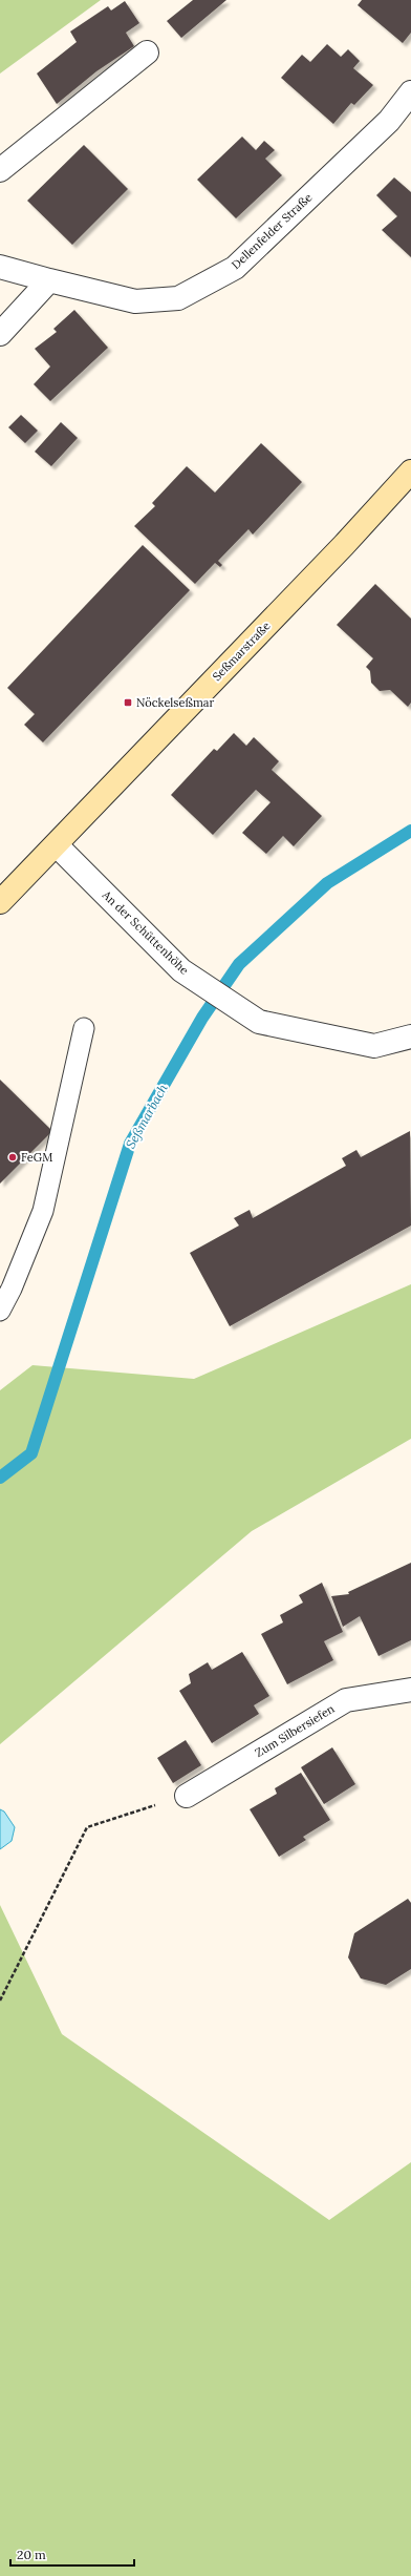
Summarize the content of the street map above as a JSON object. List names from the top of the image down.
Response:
{
  "streets": {
    "main road": ["Seßmarstraße"],
    "street": ["Dellenfelder Straße", "An der Schüttenhöhe", "Zum Silbersiefen"]
  },
  "crossings": [
    ["Seßmarstraße", "An der Schüttenhöhe"]
  ],
  "water": ["Seßmarbach"],
  "places": {
    "transit": ["Nöckelseßmar"],
    "other": ["FeGM"]
  },
  "scale_bar": "20 m"
}
